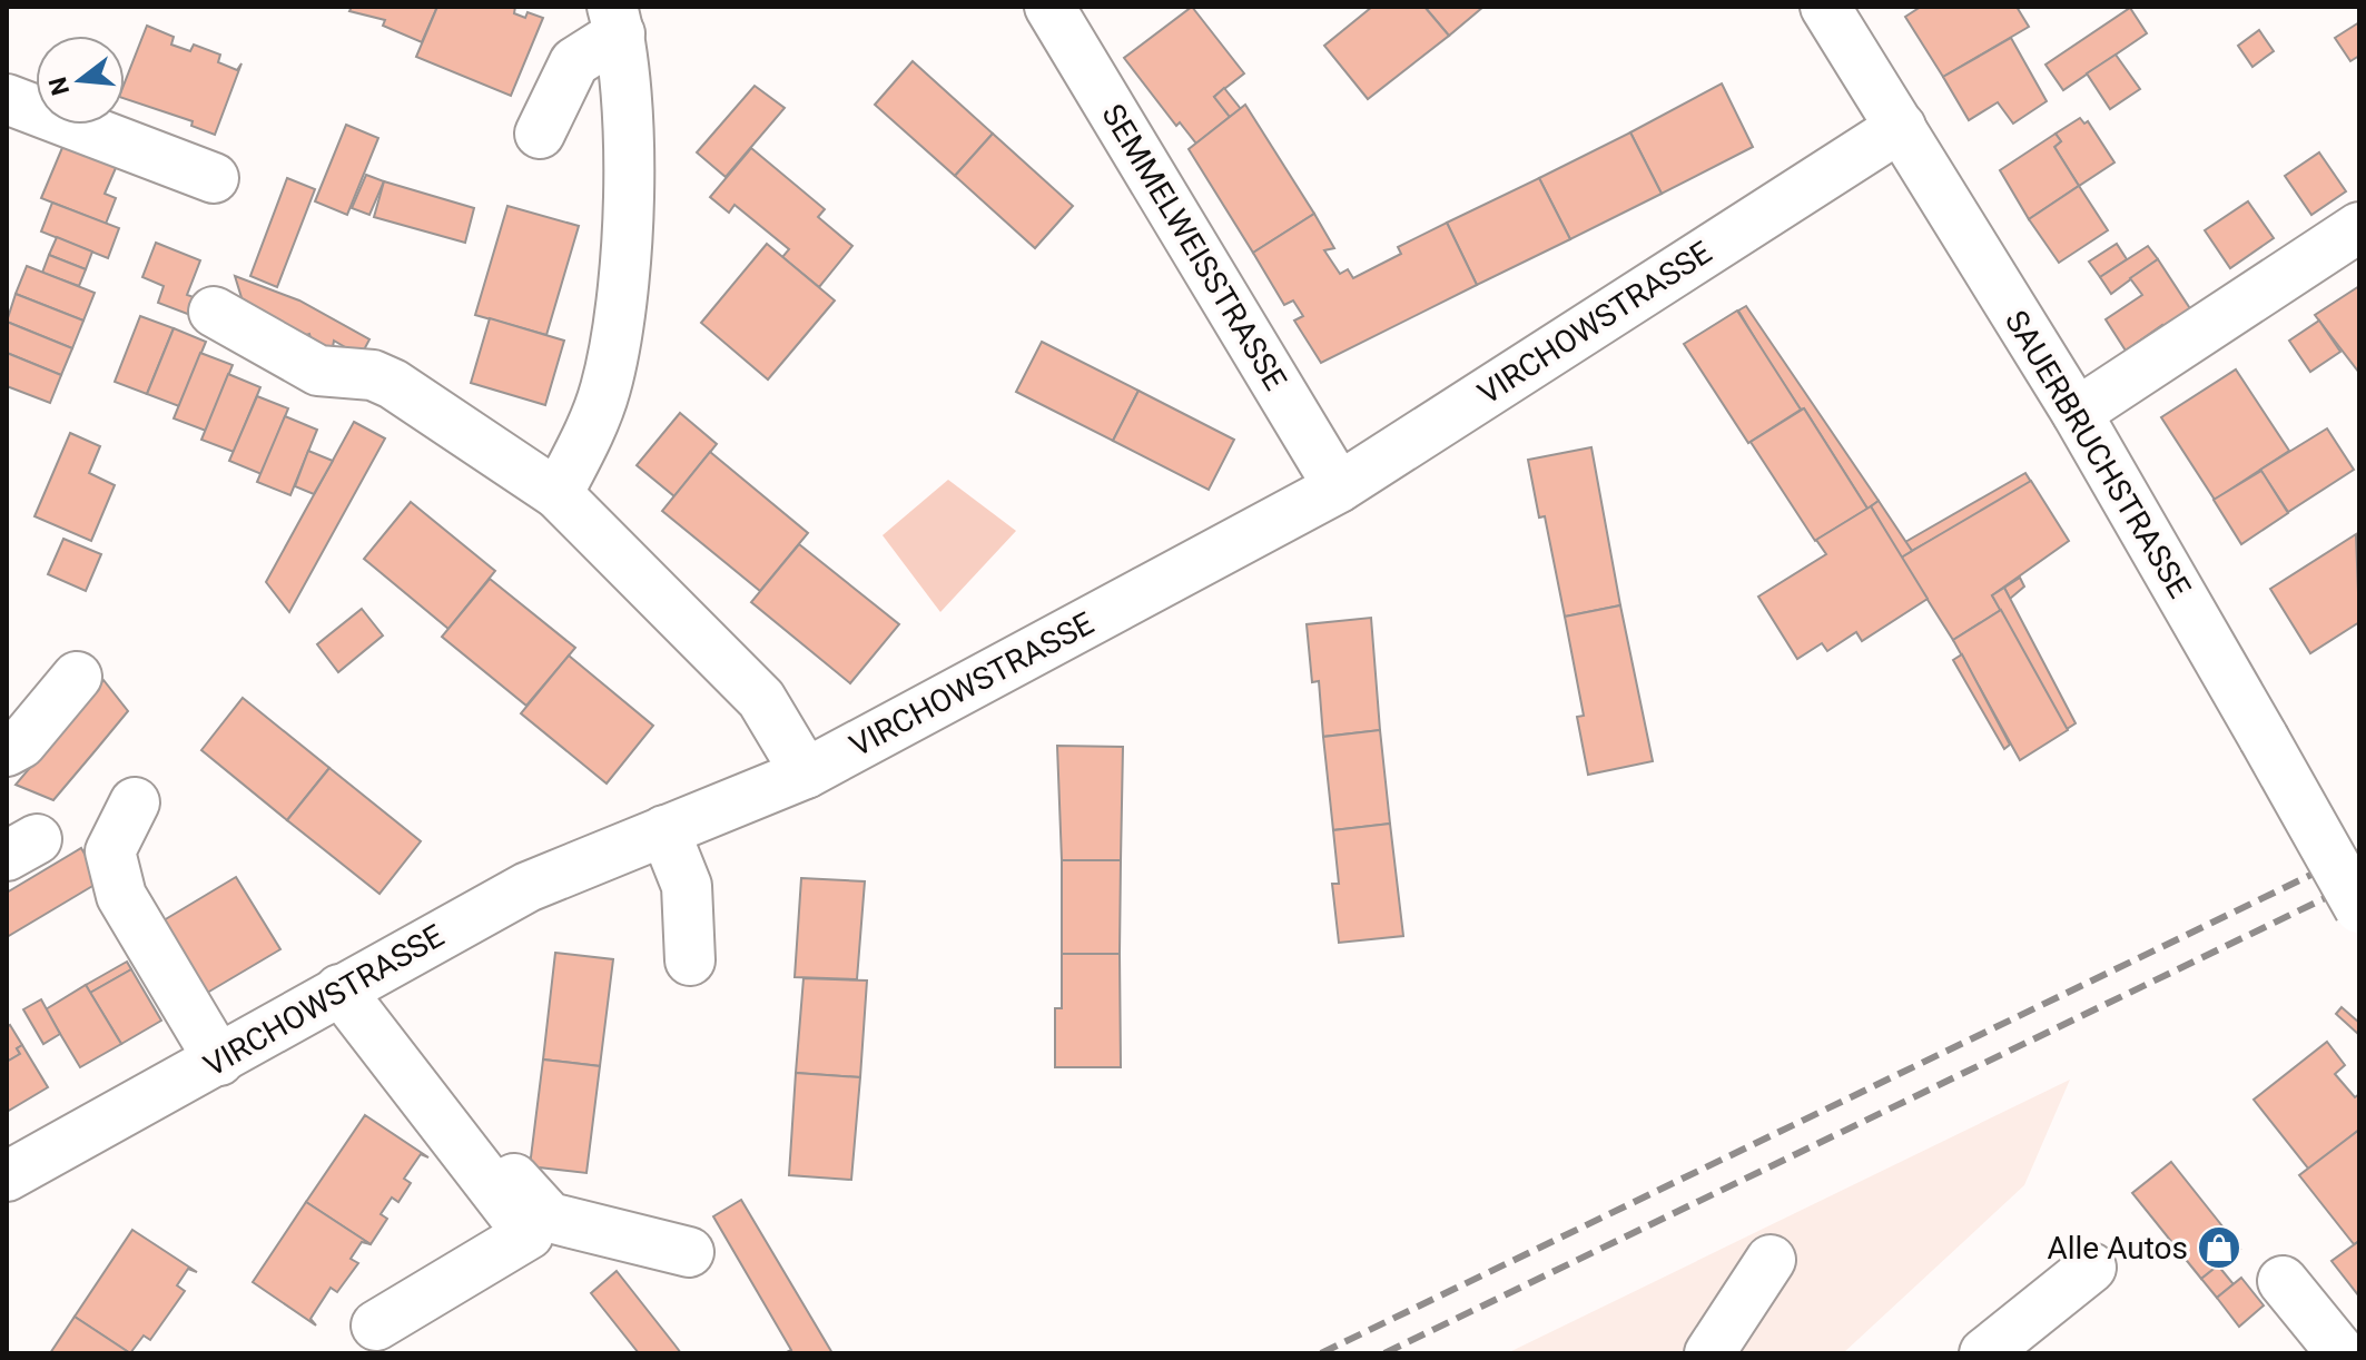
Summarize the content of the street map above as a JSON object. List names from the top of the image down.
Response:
{
  "streets": {
    "street": ["SEMMELWEISSTRASSE", "VIRCHOWSTRASSE", "SAUERBRUCHSTRASSE"]
  },
  "crossings": [
    ["SEMMELWEISSTRASSE", "VIRCHOWSTRASSE"],
    ["VIRCHOWSTRASSE", "SAUERBRUCHSTRASSE"]
  ],
  "places": {
    "shop": ["Alle Autos"]
  },
  "north": "left"
}
